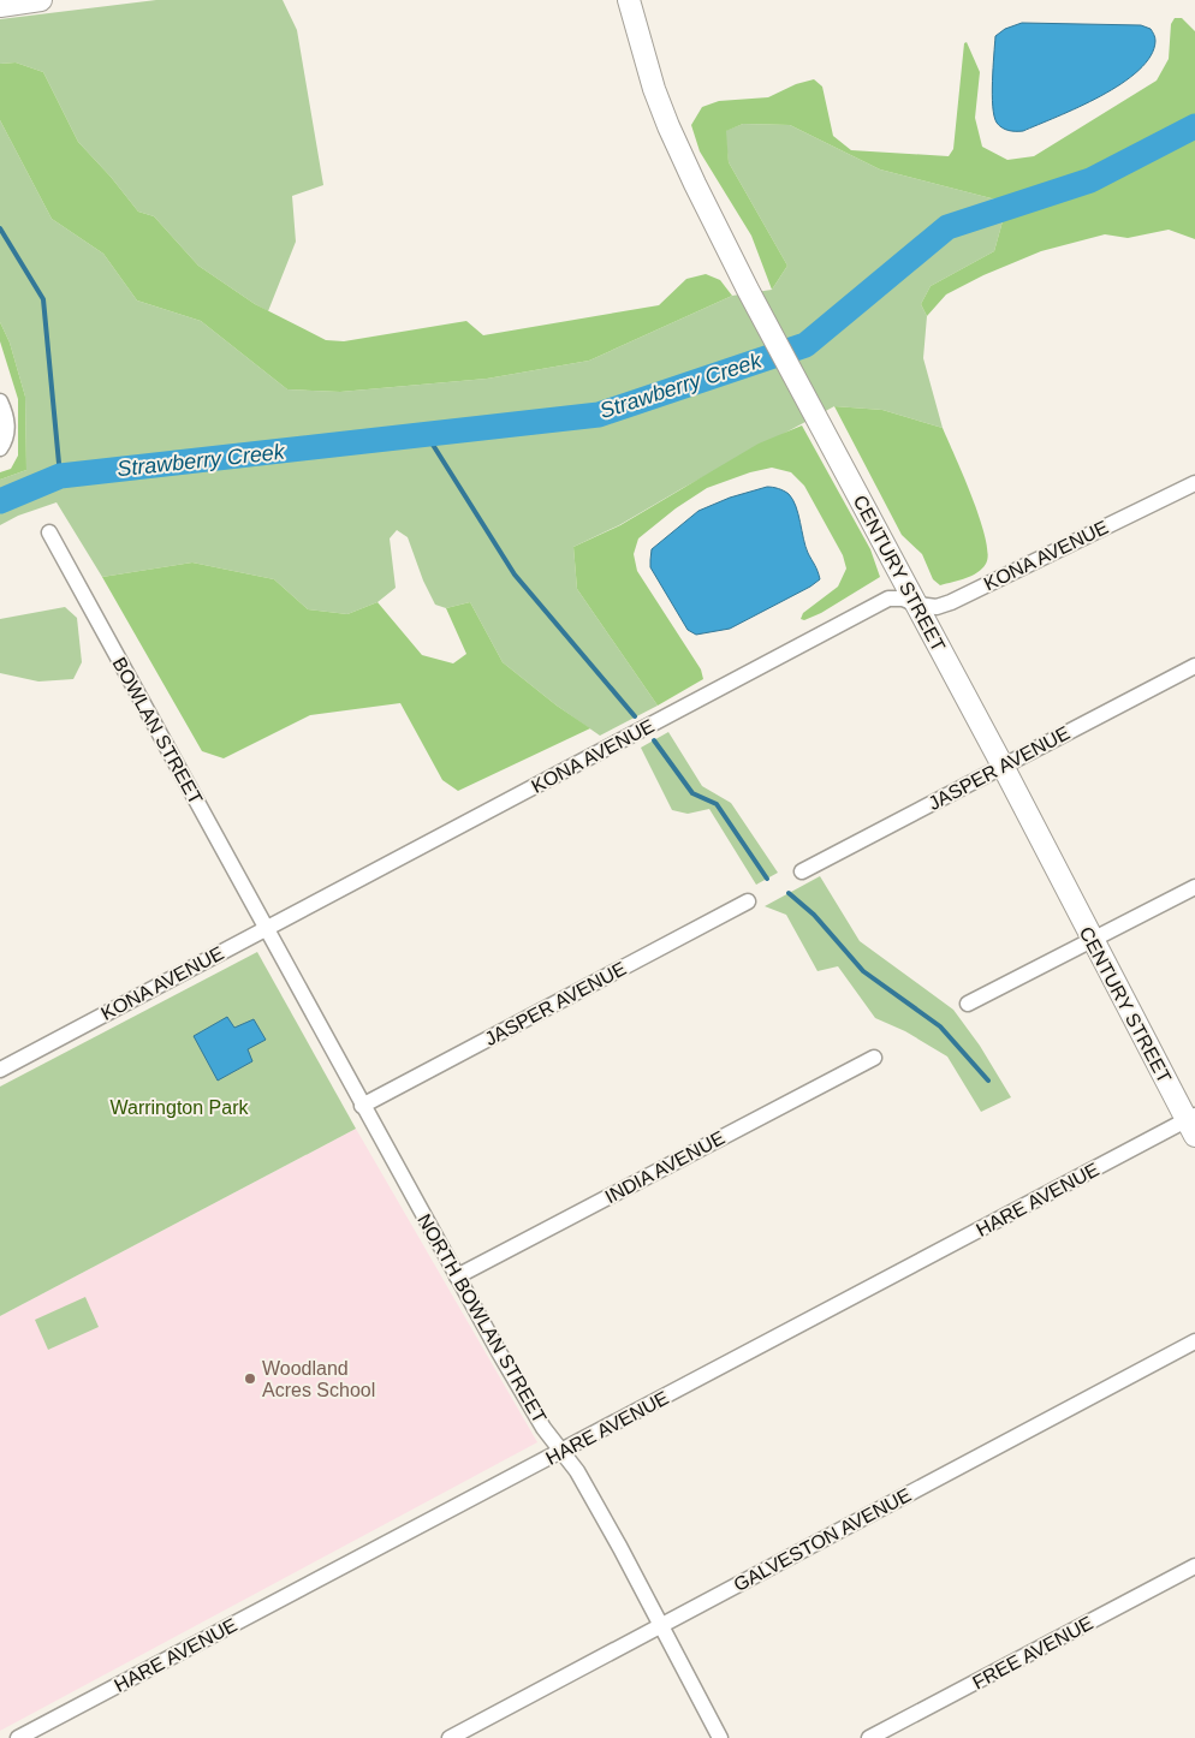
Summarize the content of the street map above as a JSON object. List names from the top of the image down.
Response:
{
  "streets": {
    "street": [
      "KONA AVENUE",
      "CENTURY STREET",
      "BOWLAN STREET",
      "JASPER AVENUE",
      "INDIA AVENUE",
      "HARE AVENUE",
      "NORTH BOWLAN STREET",
      "GALVESTON AVENUE",
      "FREE AVENUE"
    ]
  },
  "crossings": [
    ["KONA AVENUE", "CENTURY STREET"],
    ["KONA AVENUE", "BOWLAN STREET"],
    ["KONA AVENUE", "NORTH BOWLAN STREET"],
    ["CENTURY STREET", "JASPER AVENUE"],
    ["CENTURY STREET", "HARE AVENUE"],
    ["BOWLAN STREET", "NORTH BOWLAN STREET"],
    ["JASPER AVENUE", "NORTH BOWLAN STREET"],
    ["INDIA AVENUE", "NORTH BOWLAN STREET"],
    ["HARE AVENUE", "NORTH BOWLAN STREET"],
    ["NORTH BOWLAN STREET", "GALVESTON AVENUE"]
  ],
  "water": ["Strawberry Creek"],
  "parks": ["Warrington Park"],
  "places": ["Woodland Acres School"]
}
